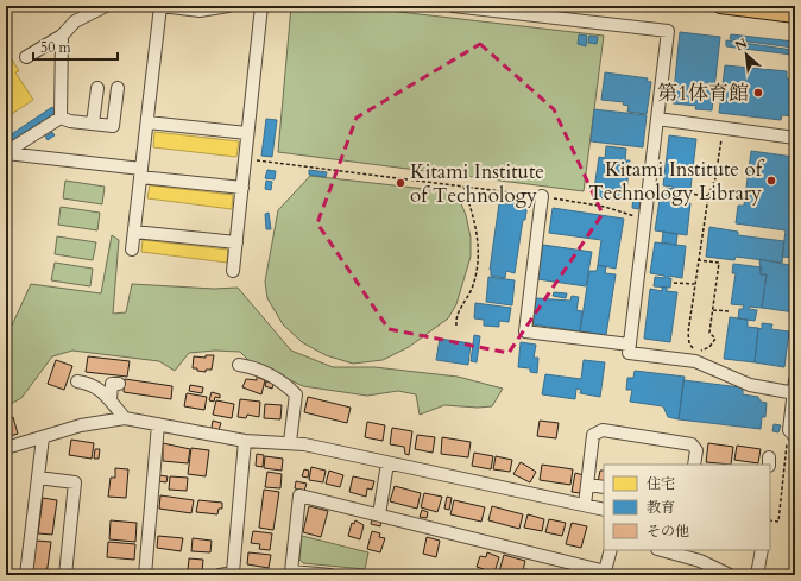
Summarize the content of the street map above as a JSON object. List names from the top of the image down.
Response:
{
  "places": ["第1体育館", "Kitami Institute of Technology Library", "Kitami Institute of Technology"],
  "legend": ["住宅", "教育", "その他"],
  "scale_bar": "50 m",
  "north": "top left"
}
